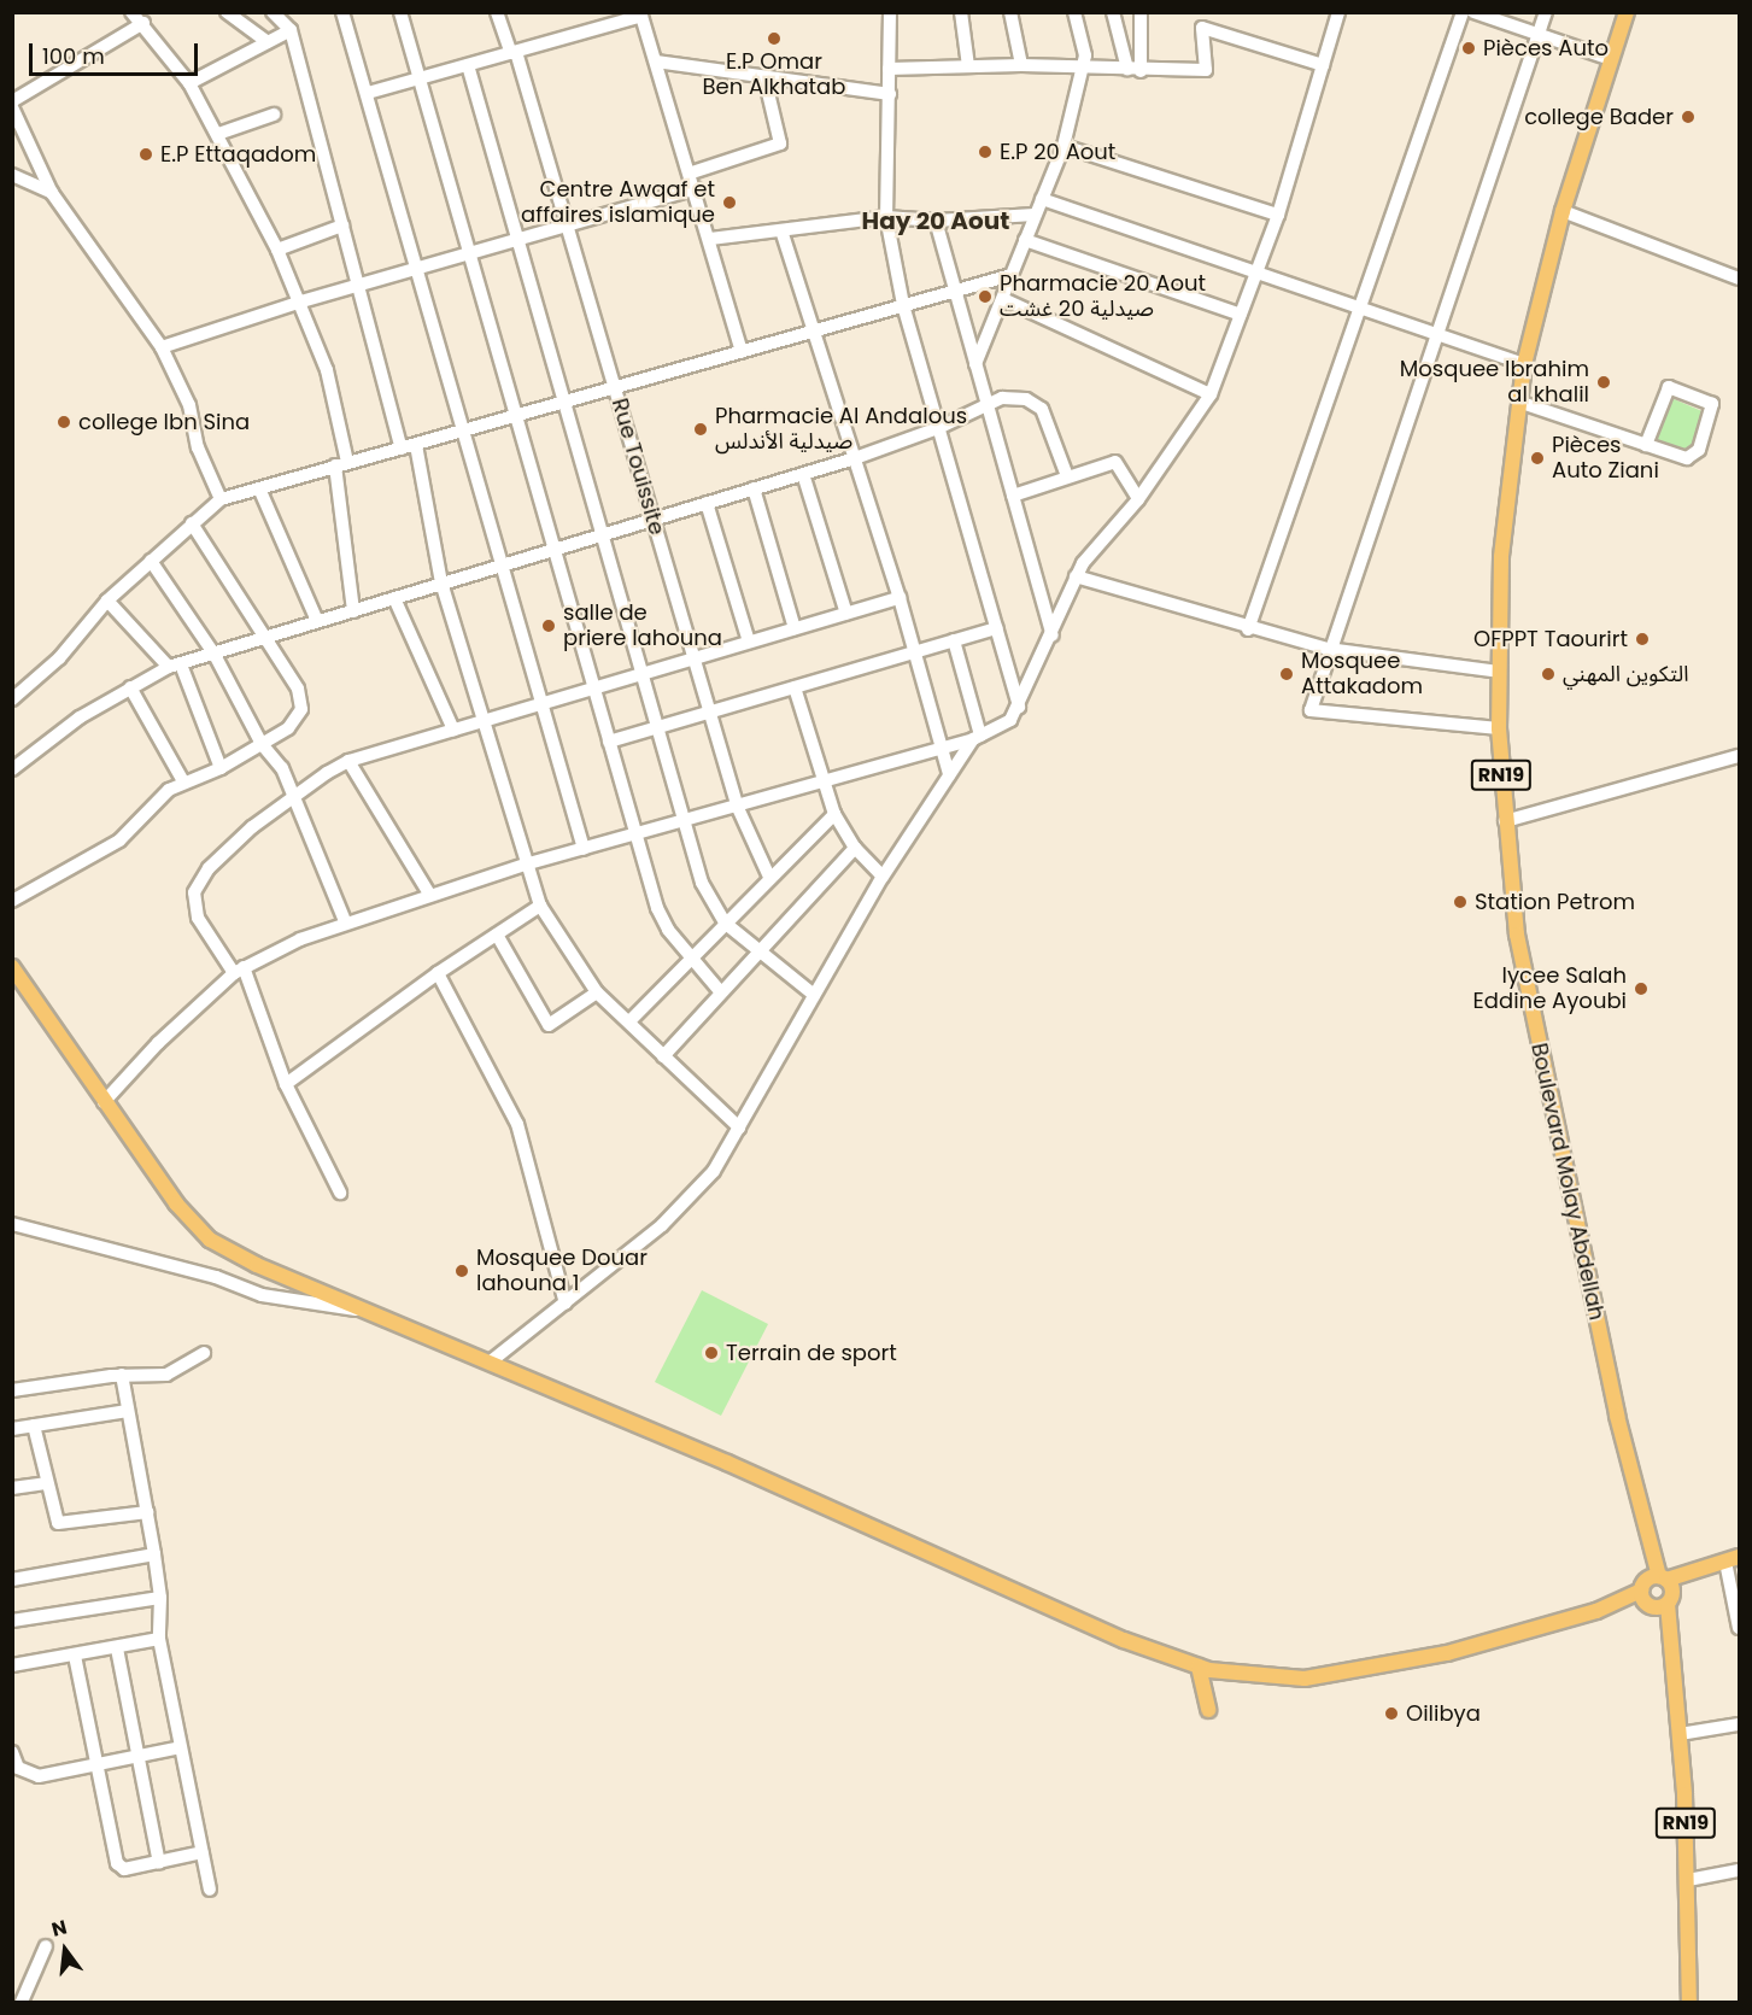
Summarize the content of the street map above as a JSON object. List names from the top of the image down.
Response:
{
  "streets": {
    "main road": ["RN19", "Boulevard Molay Abdellah"],
    "street": ["Rue Touissite"]
  },
  "crossings": [
    ["RN19", "Boulevard Molay Abdellah"]
  ],
  "districts": ["Hay 20 Aout"],
  "places": [
    "E.P Omar Ben Alkhatab",
    "Pièces Auto",
    "college Bader",
    "E.P 20 Aout",
    "E.P Ettaqadom",
    "Centre Awqaf et affaires islamique",
    "Pharmacie 20 Aout صيدلية 20 غشت",
    "Mosquee Ibrahim al khalil",
    "college Ibn Sina",
    "Pharmacie Al Andalous صيدلية الأندلس",
    "Pièces Auto Ziani",
    "salle de priere lahouna",
    "OFPPT Taourirt",
    "Mosquee Attakadom",
    "التكوين المهني",
    "Station Petrom",
    "lycee Salah Eddine Ayoubi",
    "Mosquee Douar lahouna 1",
    "Terrain de sport",
    "Oilibya"
  ],
  "scale_bar": "100 m",
  "north": "top"
}
